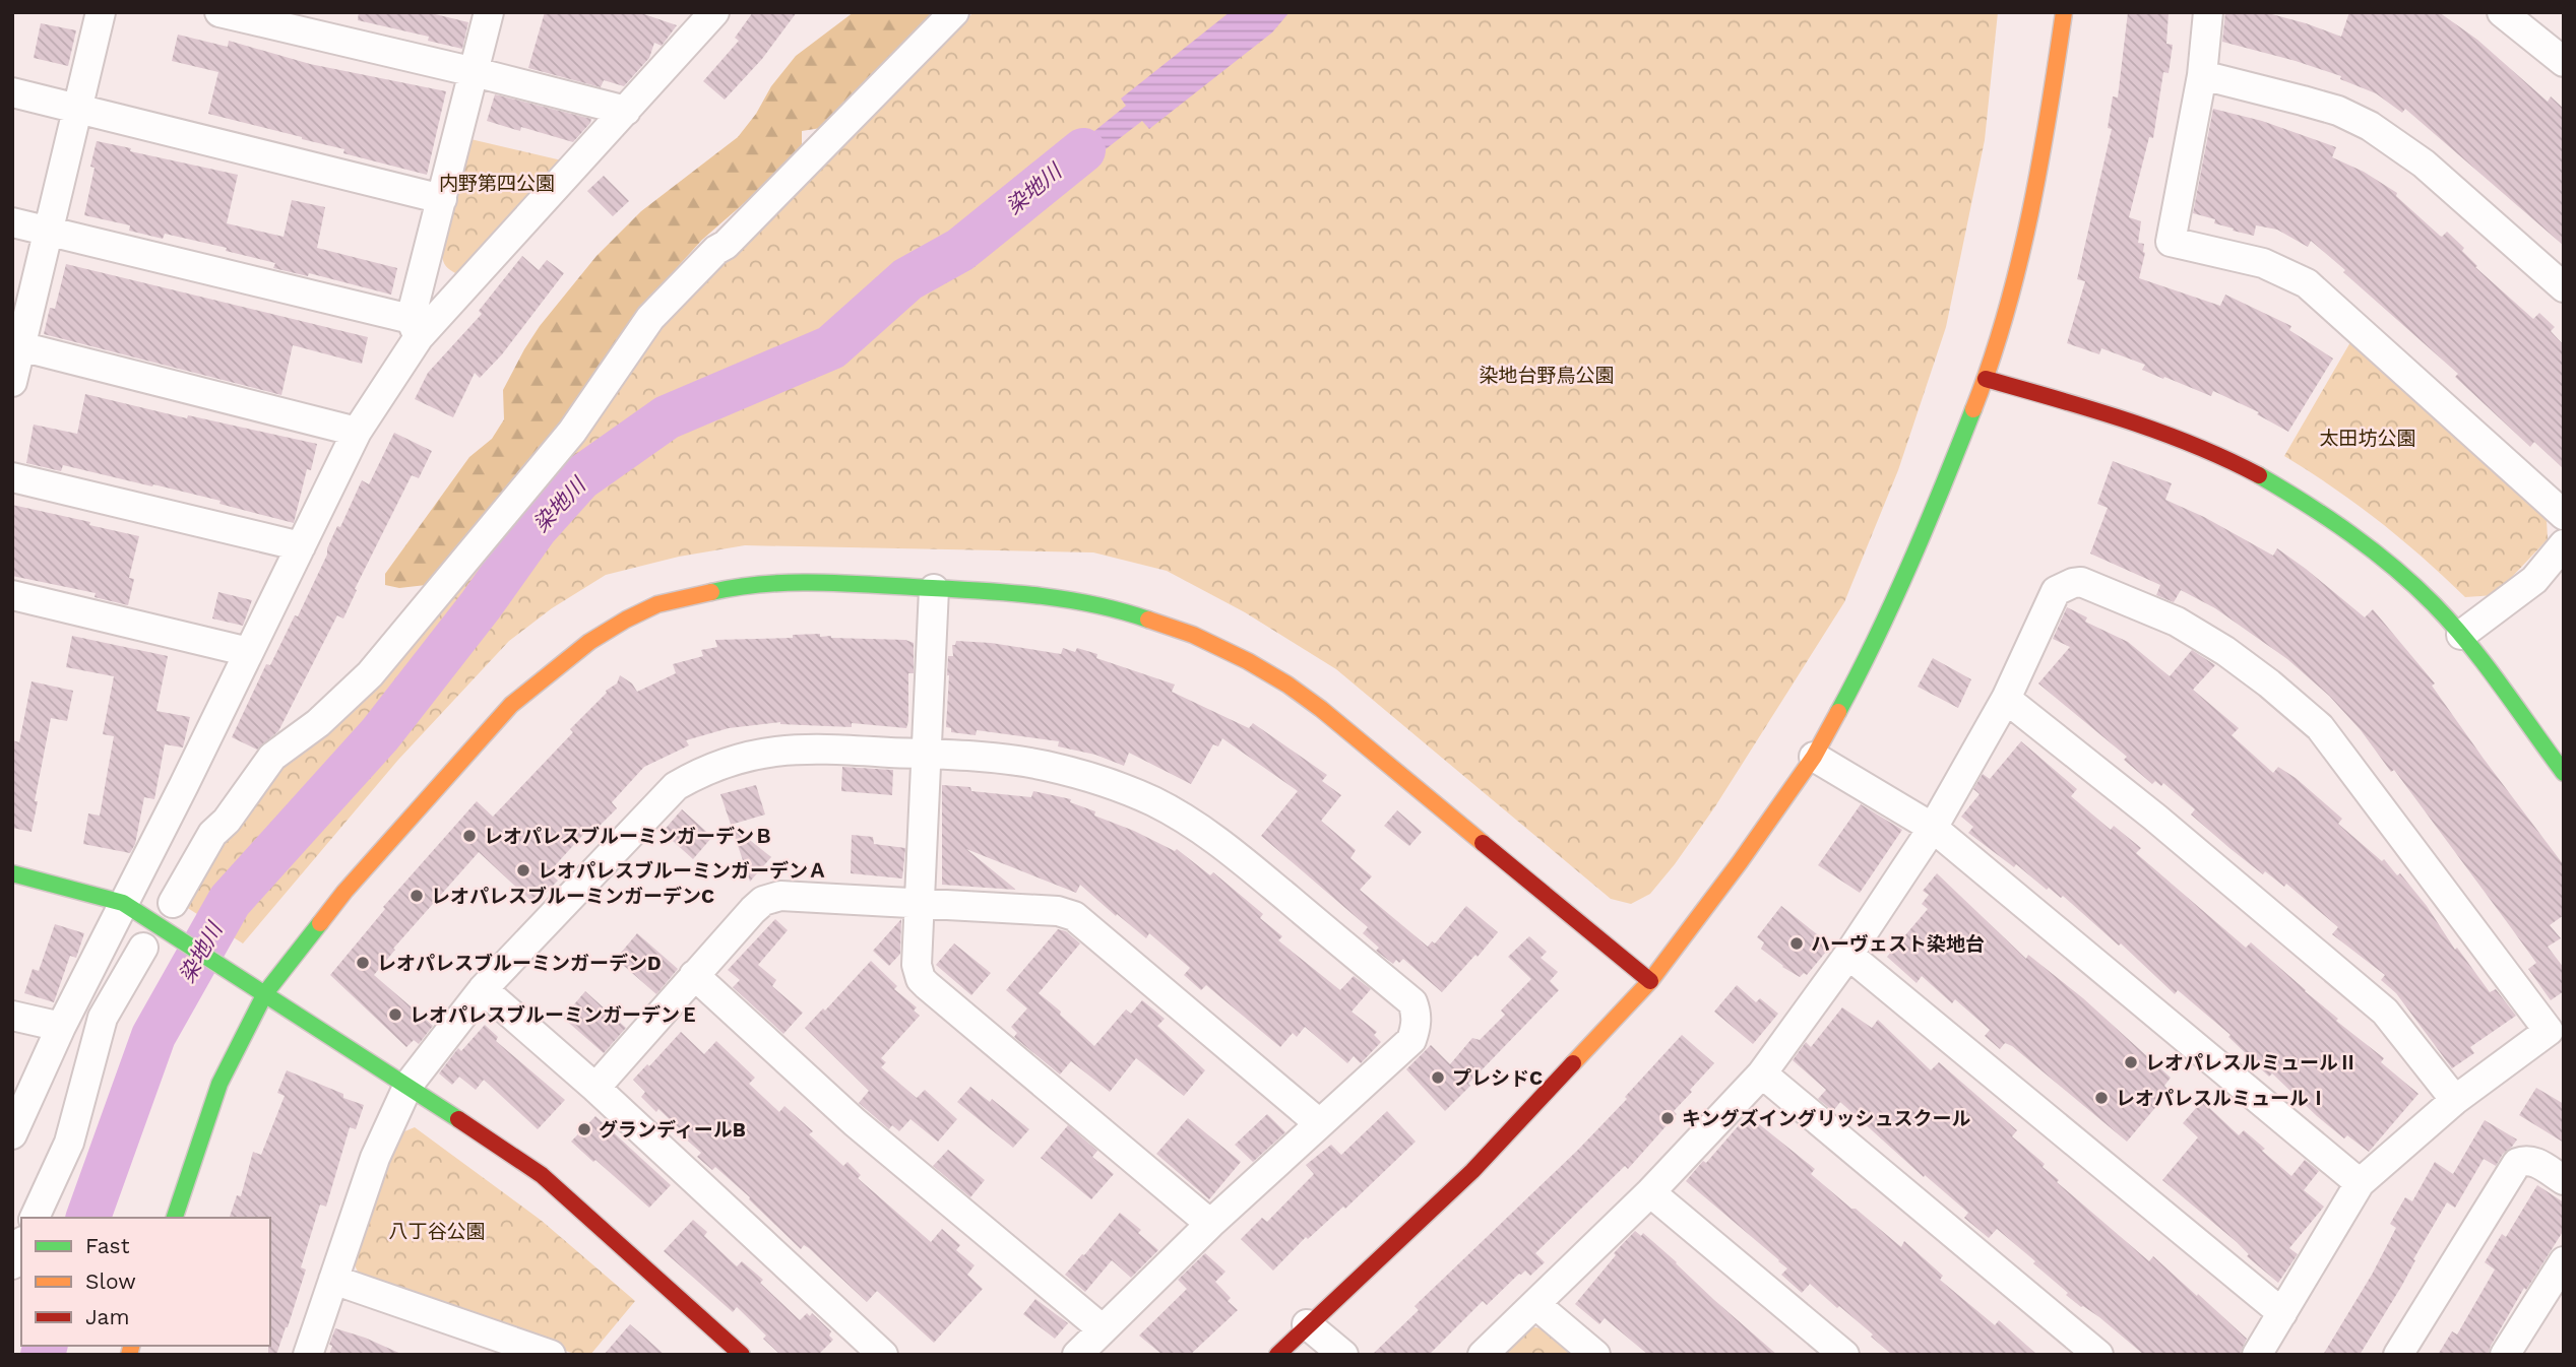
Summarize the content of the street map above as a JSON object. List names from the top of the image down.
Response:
{
  "water": ["染地川"],
  "parks": [
    "内野第四公園",
    "染地台野鳥公園",
    "太田坊公園",
    "八丁谷公園"
  ],
  "places": [
    "レオパレスブルーミンガーデンＢ",
    "レオパレスブルーミンガーデンＡ",
    "レオパレスブルーミンガーデンC",
    "ハーヴェスト染地台",
    "レオパレスブルーミンガーデンD",
    "レオパレスブルーミンガーデンＥ",
    "レオパレスルミュールⅡ",
    "プレシドC",
    "レオパレスルミュールⅠ",
    "キングズイングリッシュスクール",
    "グランディールB"
  ],
  "legend": ["Fast", "Slow", "Jam"]
}
